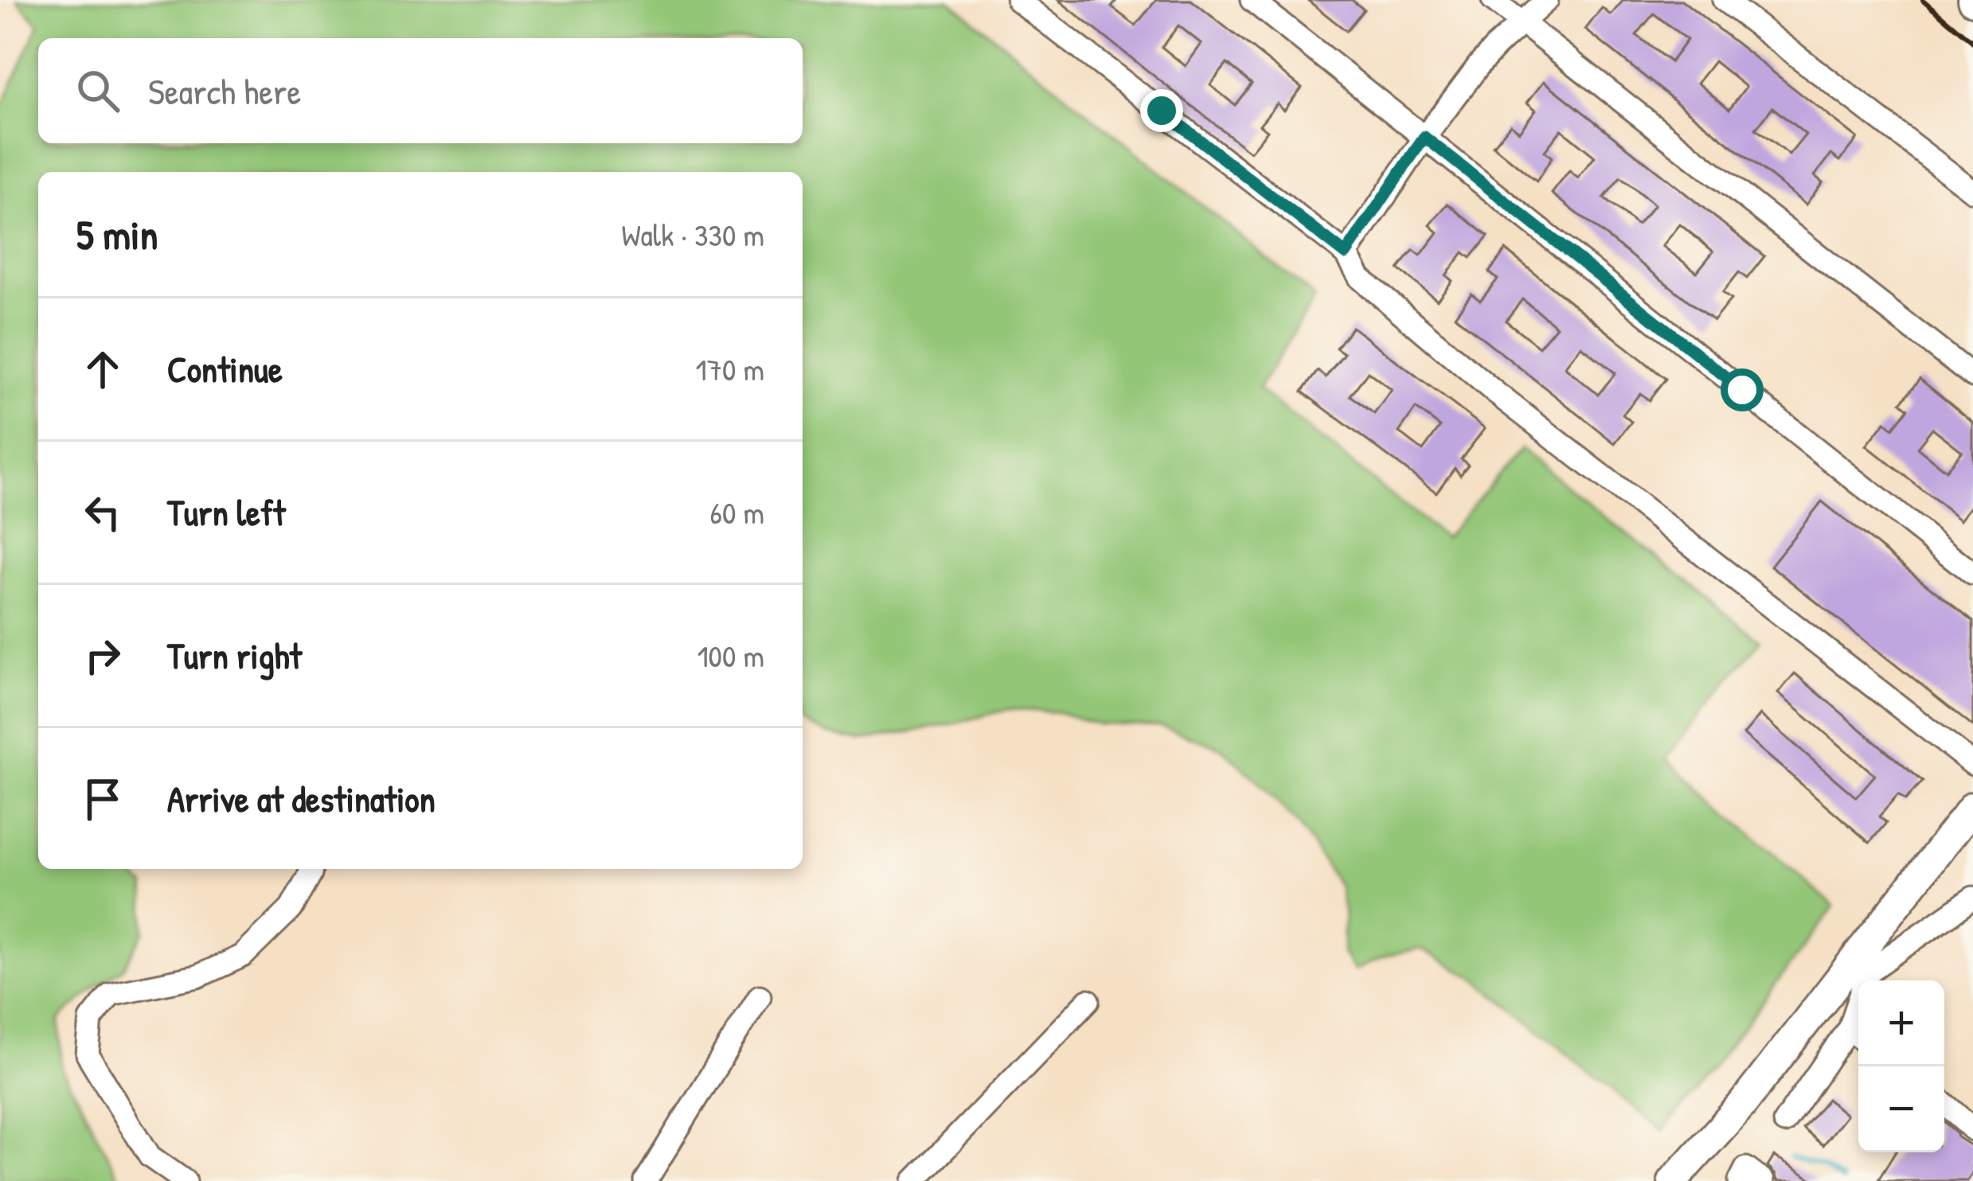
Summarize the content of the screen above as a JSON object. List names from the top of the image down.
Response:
{
  "page": {
    "search": "Search here",
    "heading": ["5 min", "Walk · 330 m"],
    "list": [
      ["Continue", "170 m"],
      ["Turn left", "60 m"],
      ["Turn right", "100 m"],
      "Arrive at destination"
    ],
    "map_buttons": ["+", "−"]
  }
}
